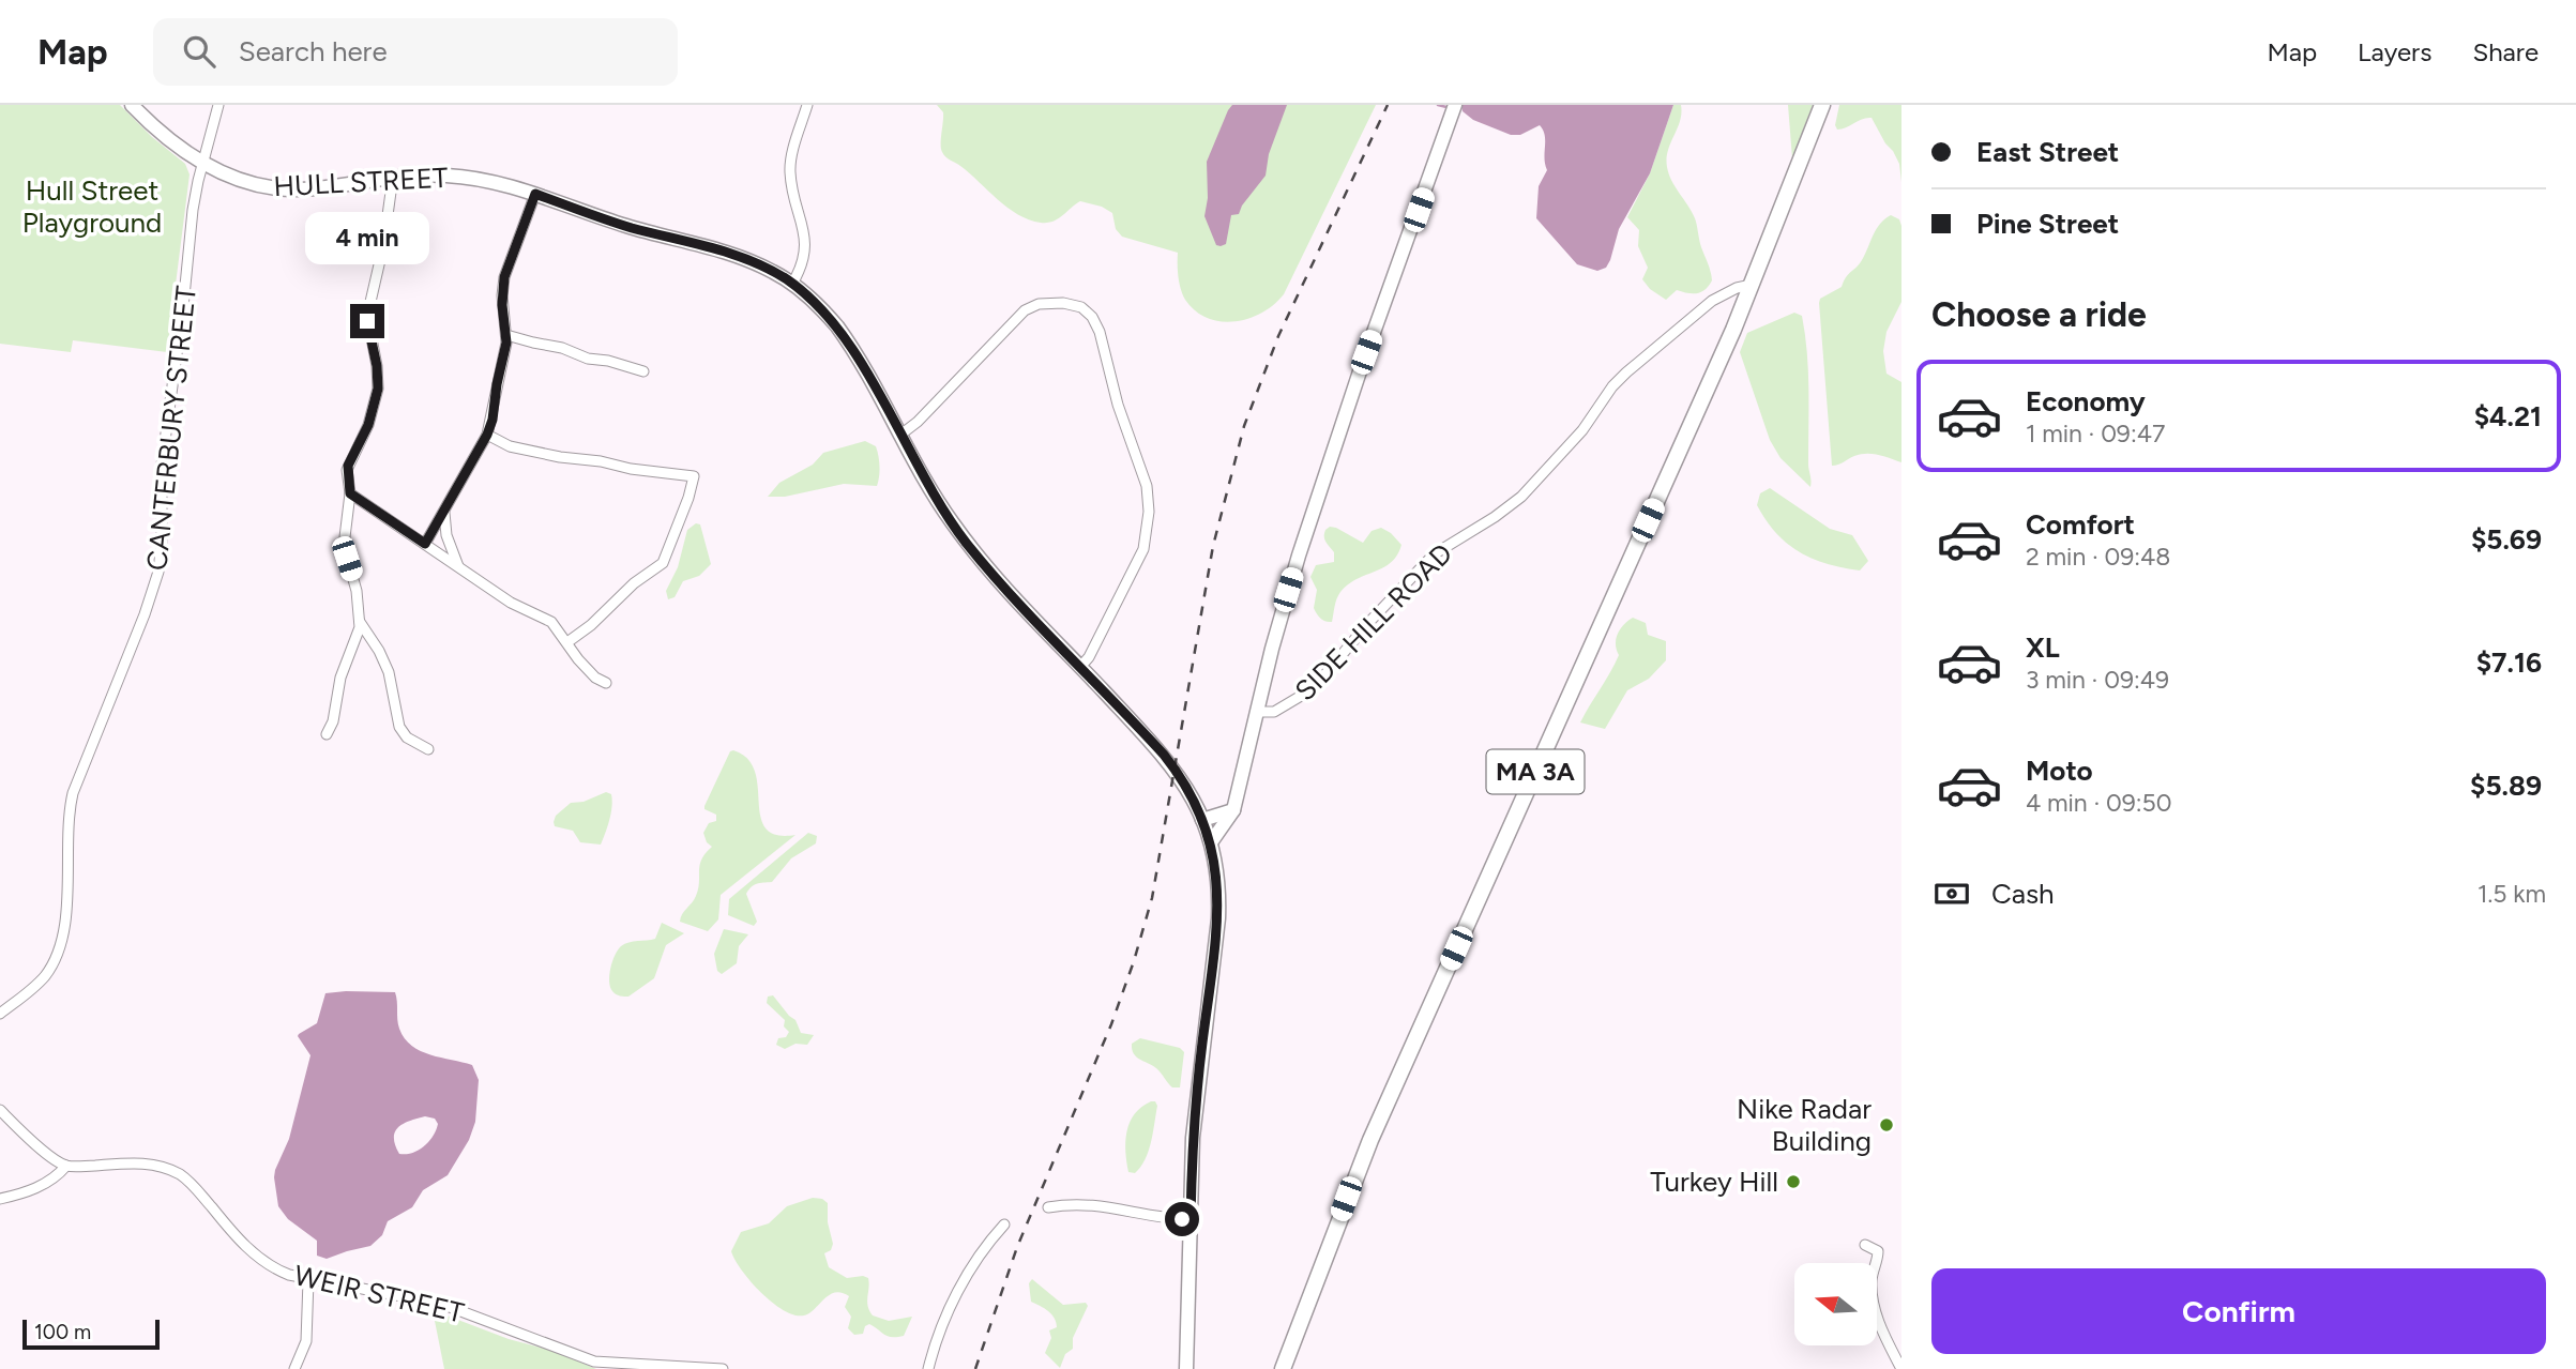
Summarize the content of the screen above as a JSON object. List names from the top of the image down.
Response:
{
  "streets": {
    "main road": ["HULL STREET", "MA 3A"],
    "street": ["CANTERBURY STREET", "SIDE HILL ROAD", "WEIR STREET"]
  },
  "crossings": [
    ["HULL STREET", "CANTERBURY STREET"],
    ["SIDE HILL ROAD", "MA 3A"]
  ],
  "parks": ["Hull Street Playground"],
  "places": ["Nike Radar Building", "Turkey Hill"],
  "scale_bar": "100 m",
  "north": "left",
  "page": {
    "header": "Map",
    "search": "Search here",
    "nav": ["Map", "Layers", "Share"],
    "banner": ["East Street", "Pine Street"],
    "bubble": "4 min",
    "heading": "Choose a ride",
    "list": [
      {
        "name": "Economy",
        "note": "1 min · 09:47",
        "value": "$4.21"
      },
      {
        "name": "Comfort",
        "note": "2 min · 09:48",
        "value": "$5.69"
      },
      {
        "name": "XL",
        "note": "3 min · 09:49",
        "value": "$7.16"
      },
      {
        "name": "Moto",
        "note": "4 min · 09:50",
        "value": "$5.89"
      }
    ],
    "pay": ["Cash", "1.5 km"],
    "buttons": "Confirm",
    "scale": "100 m"
  }
}
